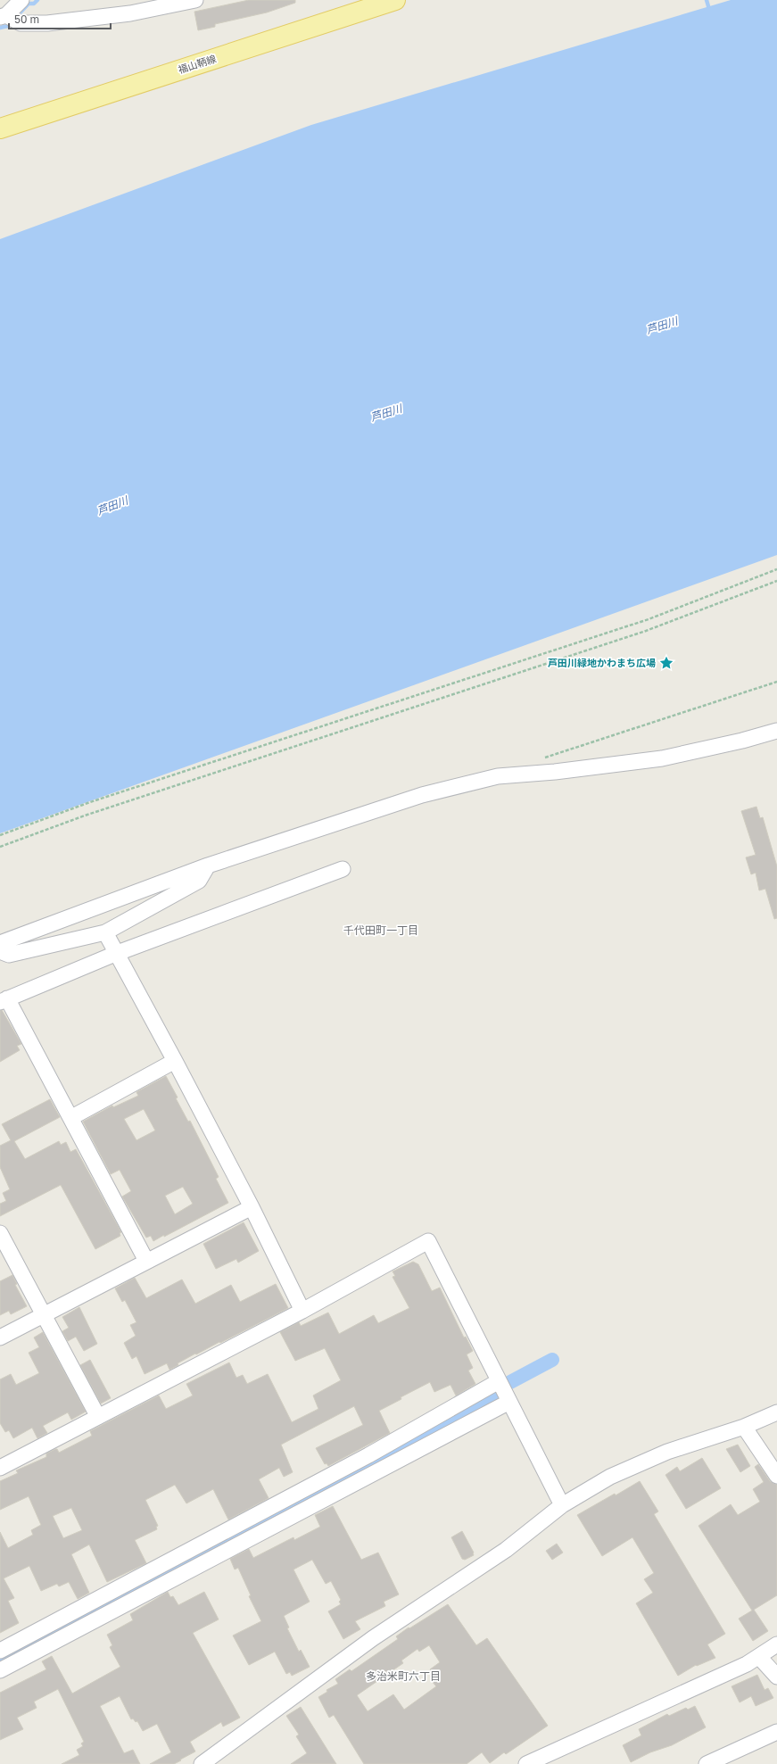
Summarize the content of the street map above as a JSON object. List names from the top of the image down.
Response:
{
  "streets": {
    "main road": ["福山鞆線"]
  },
  "districts": ["千代田町一丁目", "多治米町六丁目"],
  "water": ["芦田川"],
  "places": {
    "place": ["芦田川緑地かわまち広場"]
  },
  "scale_bar": "50 m"
}
